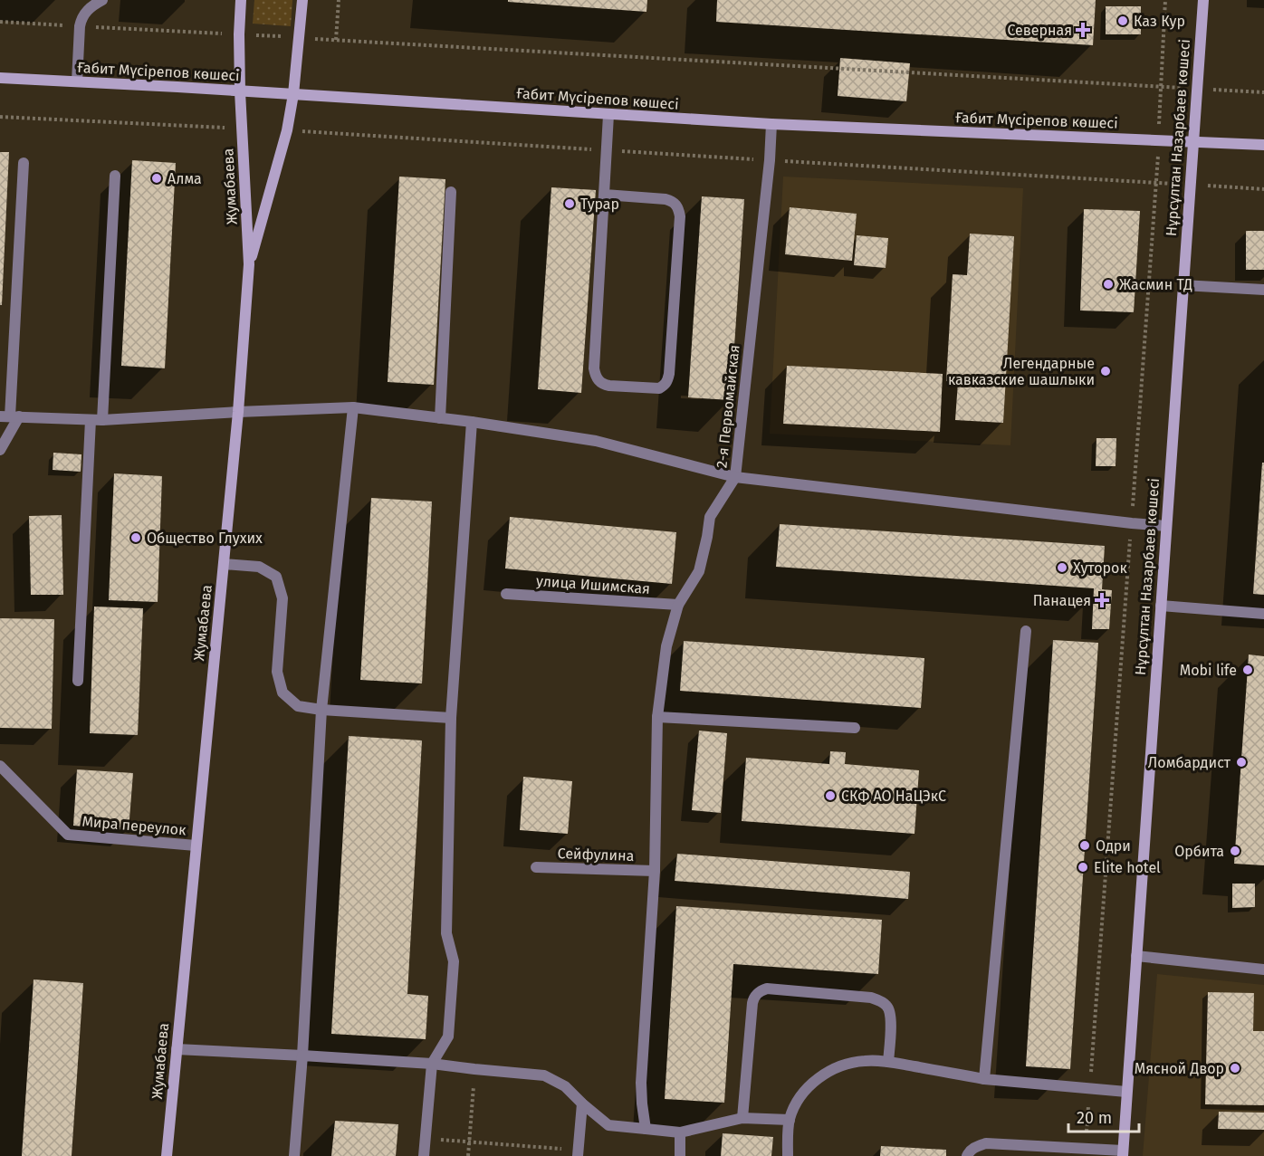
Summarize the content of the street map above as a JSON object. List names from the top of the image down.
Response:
{
  "streets": {
    "main road": ["Ғабит Мүсірепов көшесі", "Нұрсұлтан Назарбаев көшесі", "Жумабаева"],
    "street": [
      "2-я Первомайская",
      "улица Ишимская",
      "Мира переулок",
      "Сейфулина"
    ]
  },
  "crossings": [
    ["Ғабит Мүсірепов көшесі", "Нұрсұлтан Назарбаев көшесі"],
    ["Ғабит Мүсірепов көшесі", "Жумабаева"],
    ["Ғабит Мүсірепов көшесі", "2-я Первомайская"],
    ["Жумабаева", "Мира переулок"],
    ["2-я Первомайская", "улица Ишимская"],
    ["2-я Первомайская", "Сейфулина"]
  ],
  "places": {
    "other": [
      "Каз Кур",
      "Алма",
      "Турар",
      "Жасмин ТД",
      "Легендарные кавказские шашлыки",
      "Общество Глухих",
      "Хуторок",
      "Mobi life",
      "Ломбардист",
      "СКФ АО НаЦЭкС",
      "Одри",
      "Орбита",
      "Elite hotel",
      "Мясной Двор"
    ],
    "health": ["Северная", "Панацея"]
  },
  "scale_bar": "20 m"
}
